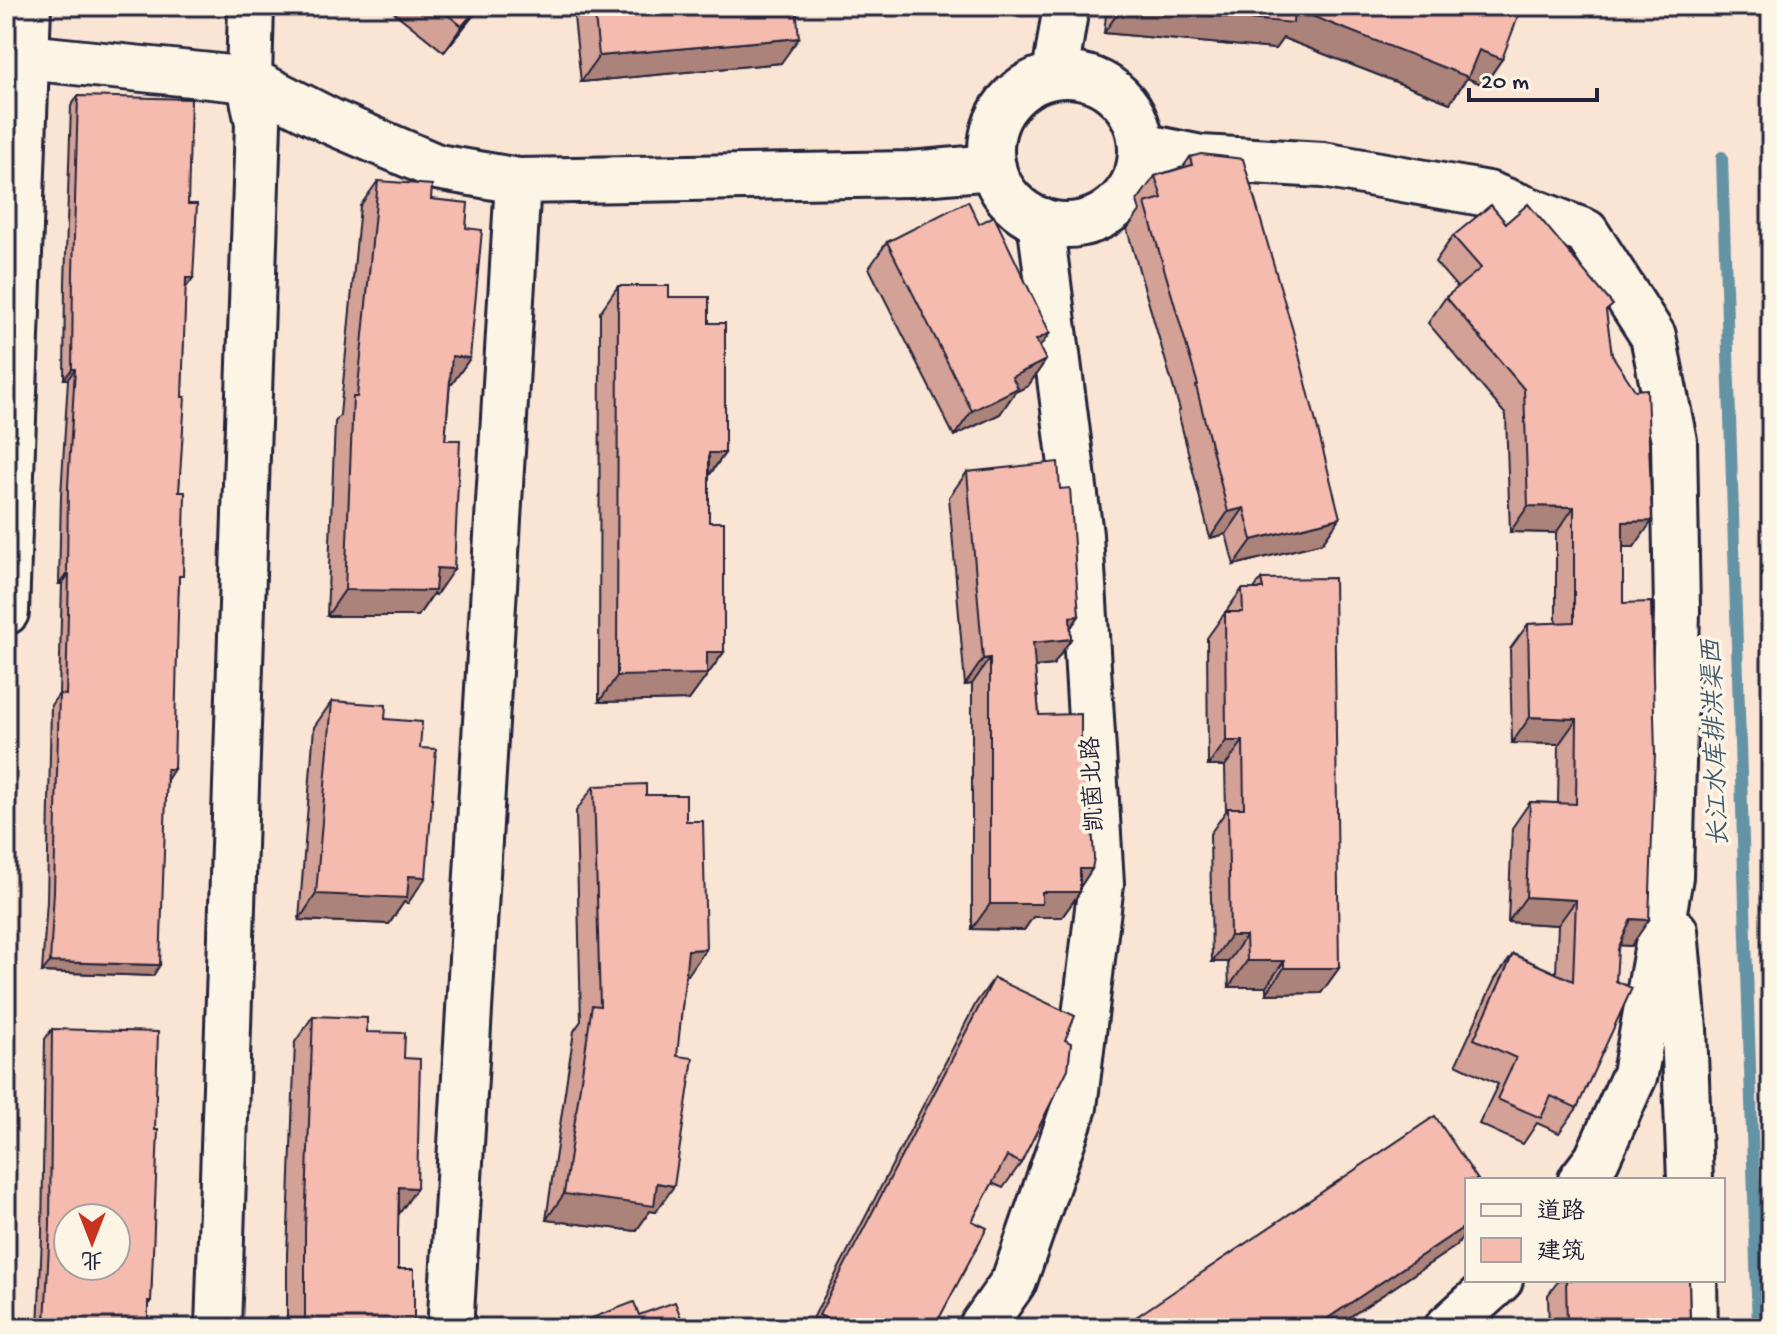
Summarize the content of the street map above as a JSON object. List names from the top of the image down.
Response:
{
  "streets": {
    "street": ["凯茵北路"]
  },
  "water": ["长江水库排洪渠西"],
  "legend": ["道路", "建筑"],
  "scale_bar": "20 m",
  "north": "bottom"
}
